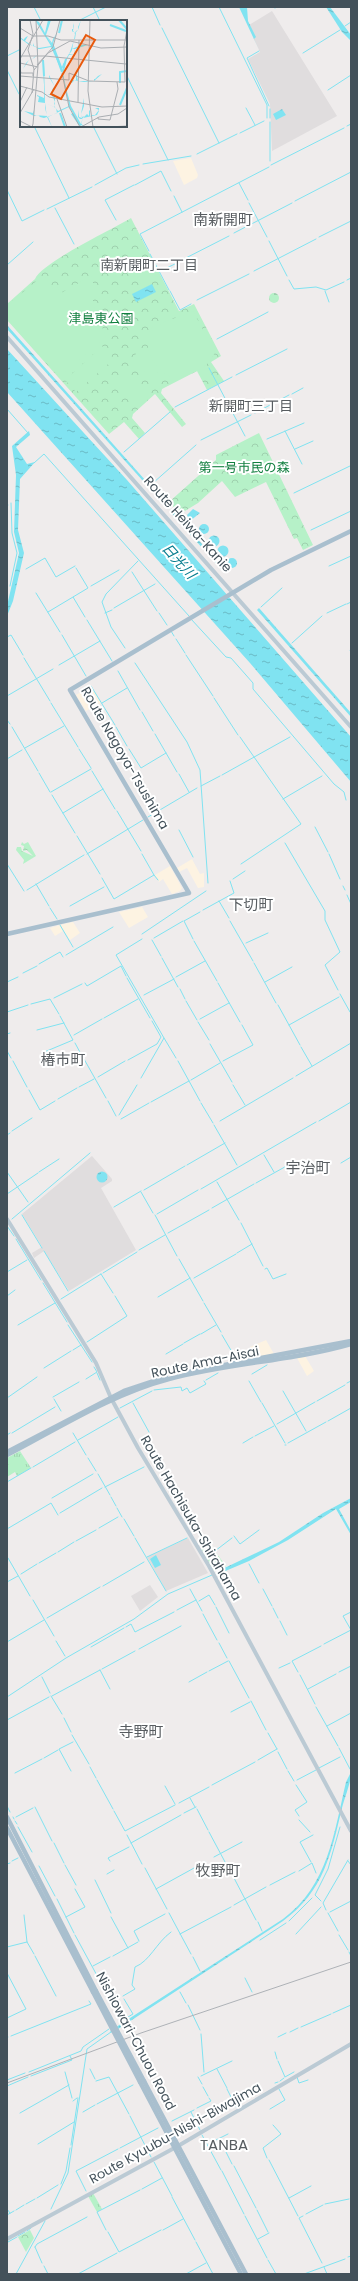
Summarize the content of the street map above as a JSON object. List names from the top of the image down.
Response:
{
  "streets": {
    "main road": [
      "Route Heiwa-Kanie",
      "Route Nagoya-Tsushima",
      "Route Ama-Aisai",
      "Route Hachisuka-Shirahama",
      "Nishiowari-Chuou Road",
      "Route Kyuubu-Nishi-Biwajima"
    ]
  },
  "crossings": [
    ["Route Heiwa-Kanie", "Route Nagoya-Tsushima"],
    ["Route Ama-Aisai", "Route Hachisuka-Shirahama"],
    ["Nishiowari-Chuou Road", "Route Kyuubu-Nishi-Biwajima"]
  ],
  "districts": [
    "南新開町",
    "南新開町二丁目",
    "新開町三丁目",
    "下切町",
    "椿市町",
    "宇治町",
    "寺野町",
    "牧野町",
    "TANBA"
  ],
  "water": ["日光川"],
  "parks": ["津島東公園", "第一号市民の森"]
}
